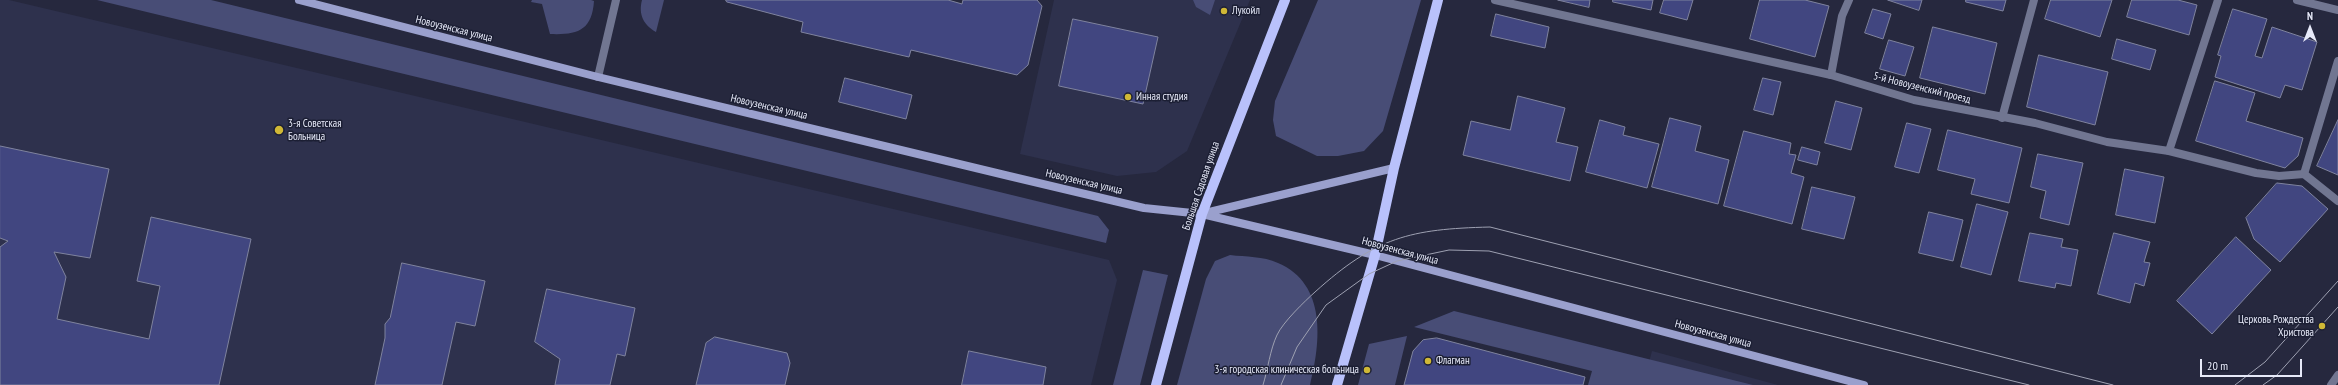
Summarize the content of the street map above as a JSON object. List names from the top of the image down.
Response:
{
  "streets": {
    "main road": ["Новоузенская улица", "Большая Садовая улица"],
    "street": ["5-й Новоузенский проезд"]
  },
  "crossings": [
    ["Новоузенская улица", "Большая Садовая улица"]
  ],
  "places": [
    "Лукойл",
    "Инная студия",
    "3-я Советская Больница",
    "Церковь Рождества Христова",
    "Флагман",
    "3-я городская клиническая больница"
  ],
  "scale_bar": "20 m",
  "north": "top"
}
